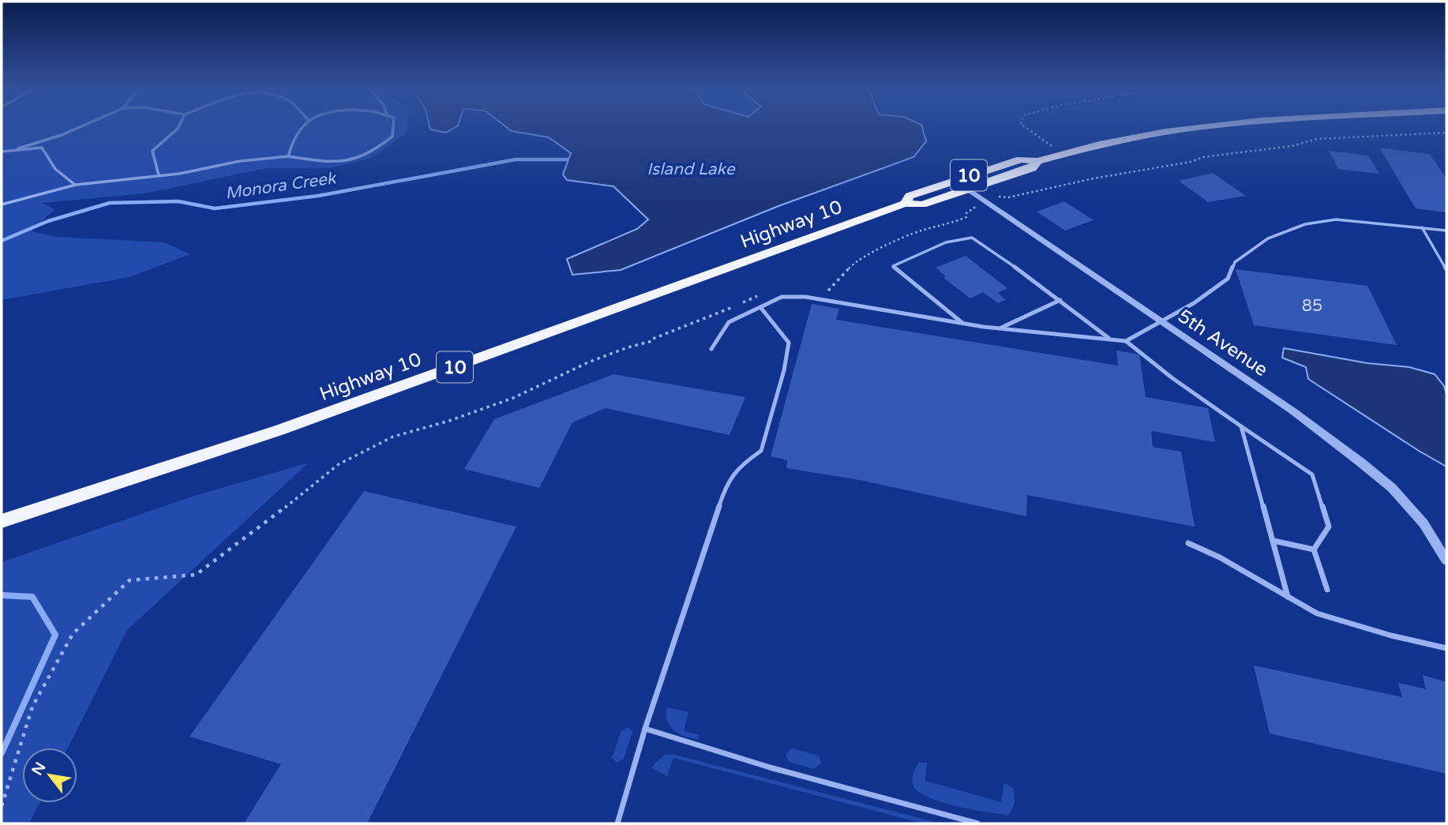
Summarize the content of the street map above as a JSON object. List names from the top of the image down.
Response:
{
  "streets": {
    "highway": ["10", "Highway 10"],
    "street": ["5th Avenue"]
  },
  "crossings": [
    ["Highway 10", "5th Avenue"]
  ],
  "water": ["Island Lake", "Monora Creek"],
  "house_numbers": ["85"],
  "north": "top left"
}
